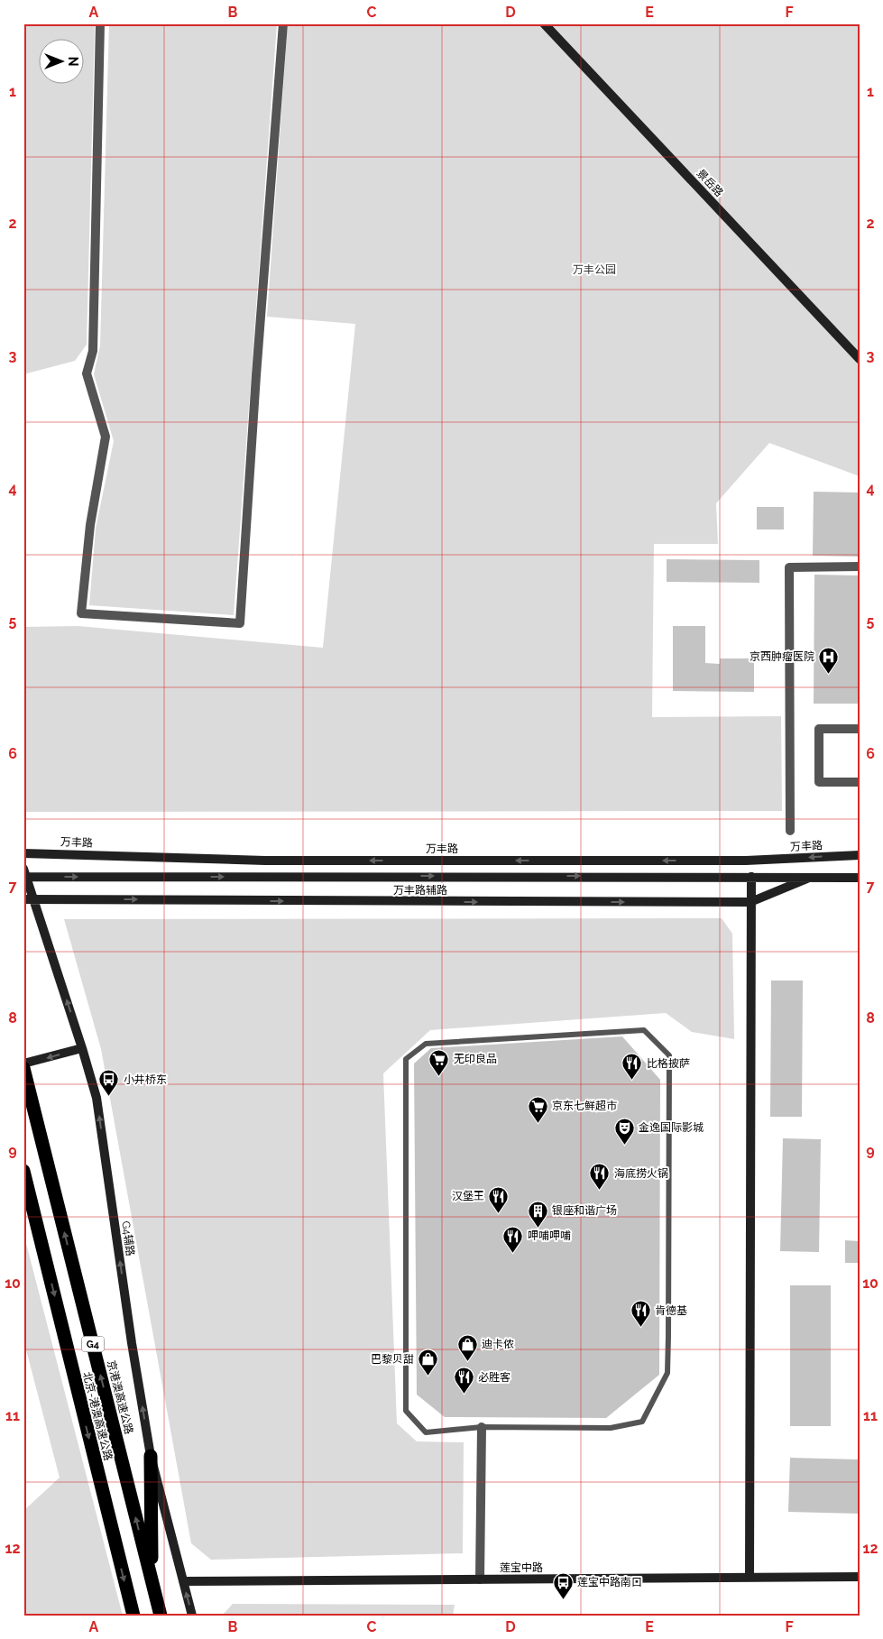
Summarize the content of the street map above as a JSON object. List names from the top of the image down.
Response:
{
  "streets": {
    "highway": ["G4", "京港澳高速公路", "北京-港澳高速公路"],
    "street": [
      "景岳路",
      "万丰路",
      "万丰路辅路",
      "G4辅路",
      "莲宝中路"
    ]
  },
  "crossings": [
    ["万丰路辅路", "G4辅路"],
    ["G4辅路", "莲宝中路"]
  ],
  "one_way": ["G4辅路", "京港澳高速公路", "北京-港澳高速公路"],
  "parks": ["万丰公园"],
  "places": {
    "hospital": ["京西肿瘤医院"],
    "supermarket": ["无印良品", "京东七鲜超市"],
    "restaurant": [
      "比格披萨",
      "海底捞火锅",
      "汉堡王",
      "呷哺呷哺",
      "肯德基",
      "必胜客"
    ],
    "bus stop": ["小井桥东", "莲宝中路南口"],
    "theatre": ["金逸国际影城"],
    "building": ["银座和谐广场"],
    "shop": ["迪卡侬", "巴黎贝甜"]
  },
  "north": "right",
  "grid": {
    "columns": [
      "A",
      "B",
      "C",
      "D",
      "E",
      "F"
    ],
    "rows": [
      "1",
      "2",
      "3",
      "4",
      "5",
      "6",
      "7",
      "8",
      "9",
      "10",
      "11",
      "12"
    ]
  }
}
